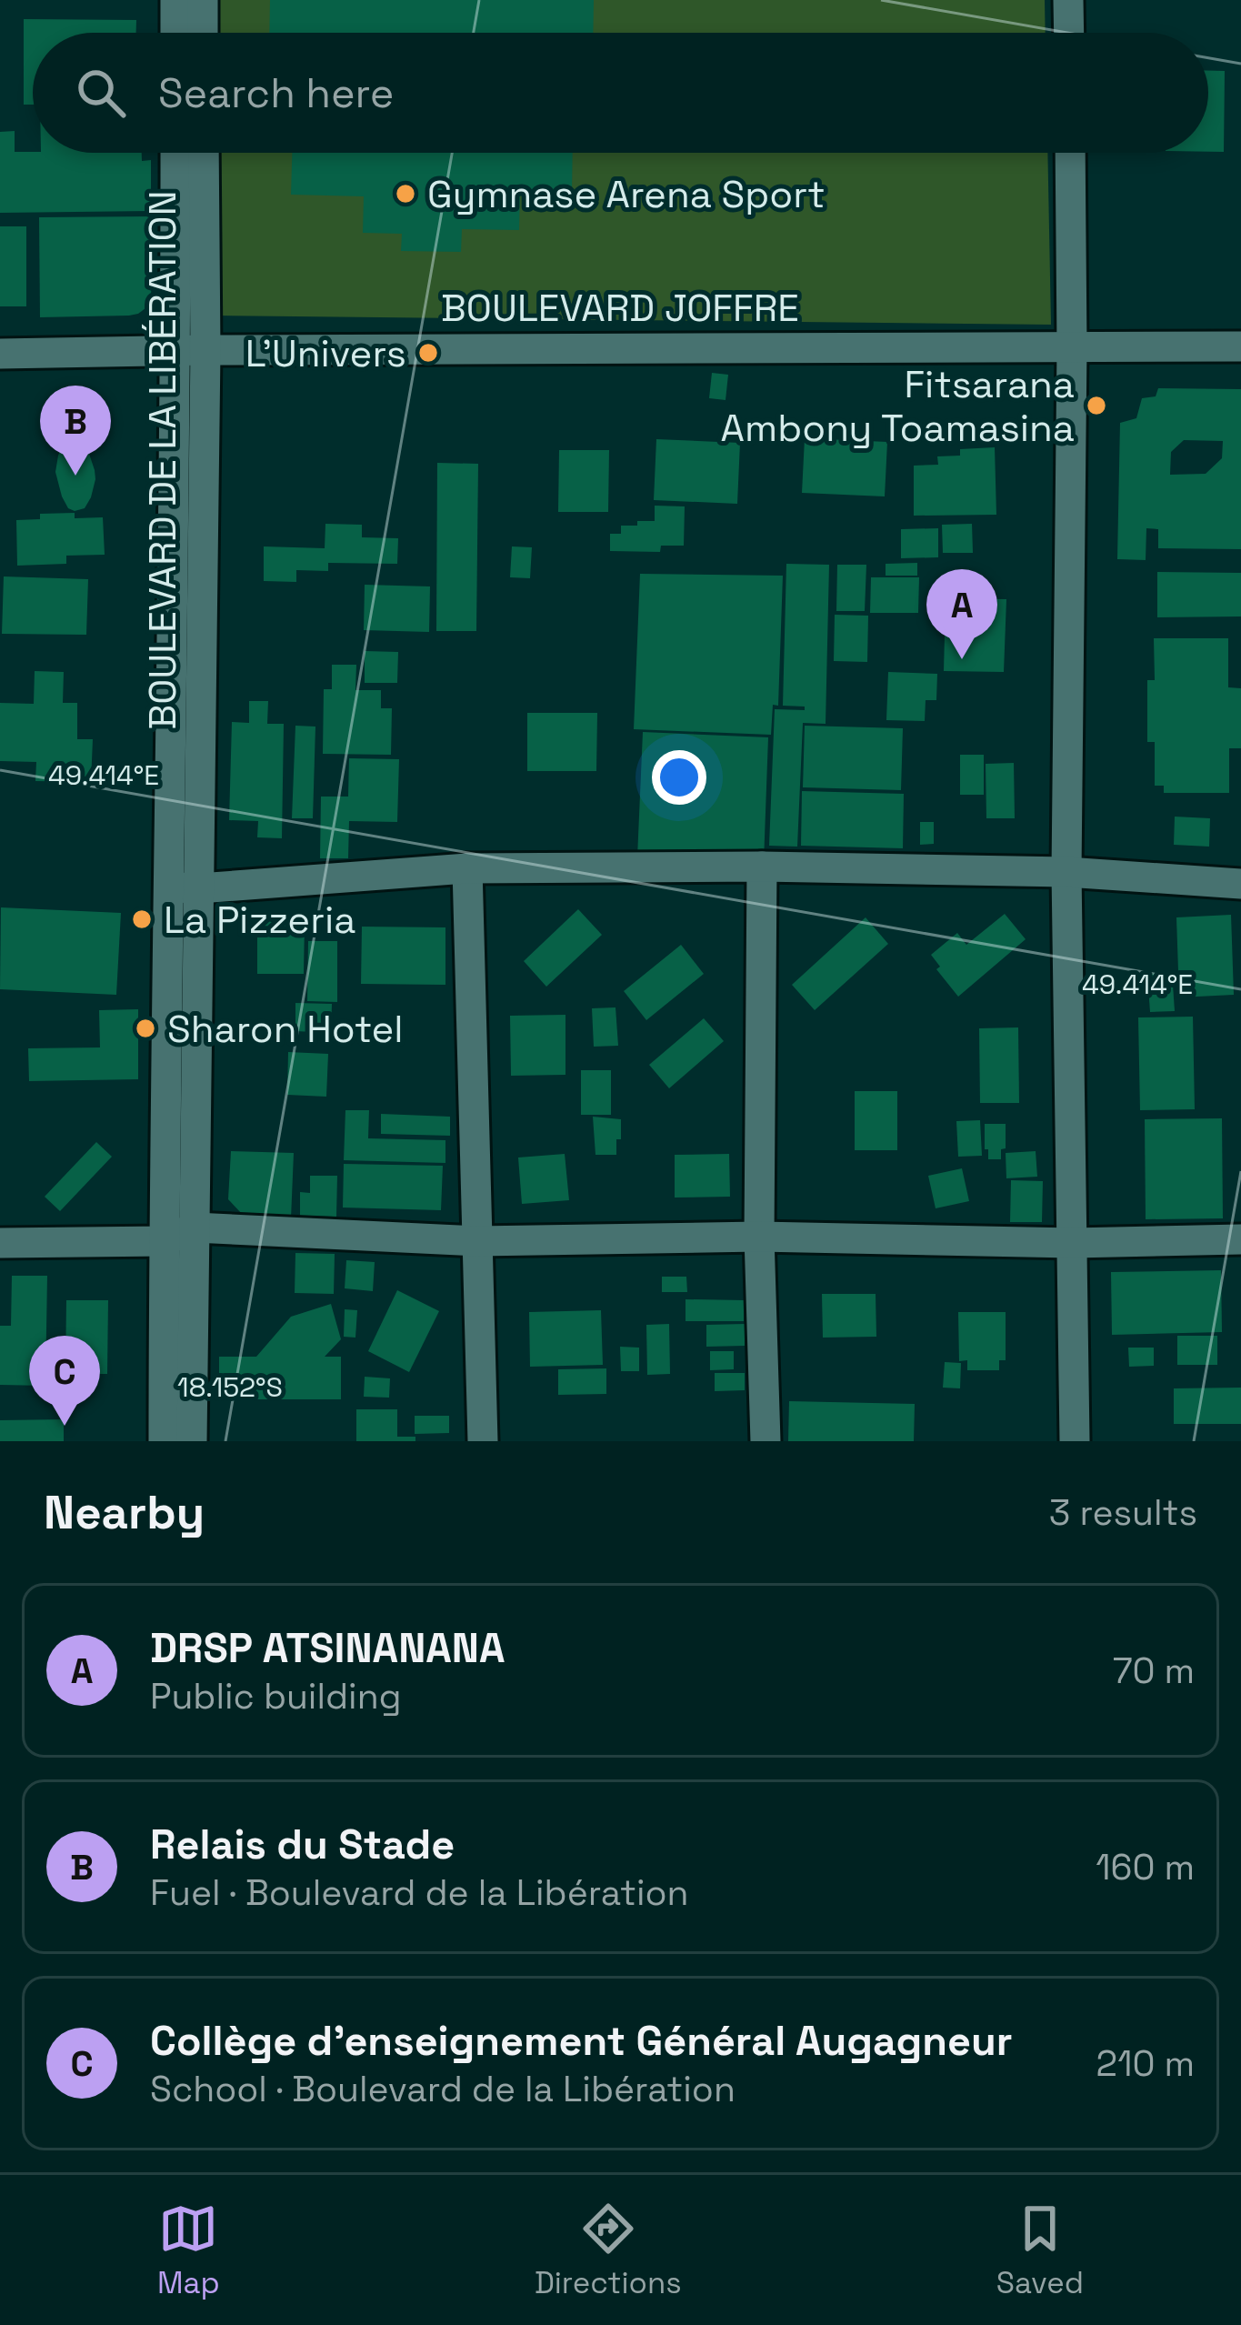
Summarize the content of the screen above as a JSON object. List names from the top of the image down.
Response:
{
  "streets": {
    "street": ["BOULEVARD JOFFRE", "BOULEVARD DE LA LIBÉRATION"]
  },
  "crossings": [
    ["BOULEVARD JOFFRE", "BOULEVARD DE LA LIBÉRATION"]
  ],
  "places": [
    "Gymnase Arena Sport",
    "L'Univers",
    "Fitsarana Ambony Toamasina",
    "La Pizzeria",
    "Sharon Hotel"
  ],
  "page": {
    "search": "Search here",
    "pins": ["B", "A", "C"],
    "heading": ["Nearby", "3 results"],
    "list": [
      {
        "mark": "A",
        "name": "DRSP ATSINANANA",
        "note": "Public building",
        "value": "70 m"
      },
      {
        "mark": "B",
        "name": "Relais du Stade",
        "note": "Fuel · Boulevard de la Libération",
        "value": "160 m"
      },
      {
        "mark": "C",
        "name": "Collège d'enseignement Général Augagneur",
        "note": "School · Boulevard de la Libération",
        "value": "210 m"
      }
    ],
    "nav": ["Map", "Directions", "Saved"]
  },
  "coordinates": ["49.414°E", "18.152°S"]
}
